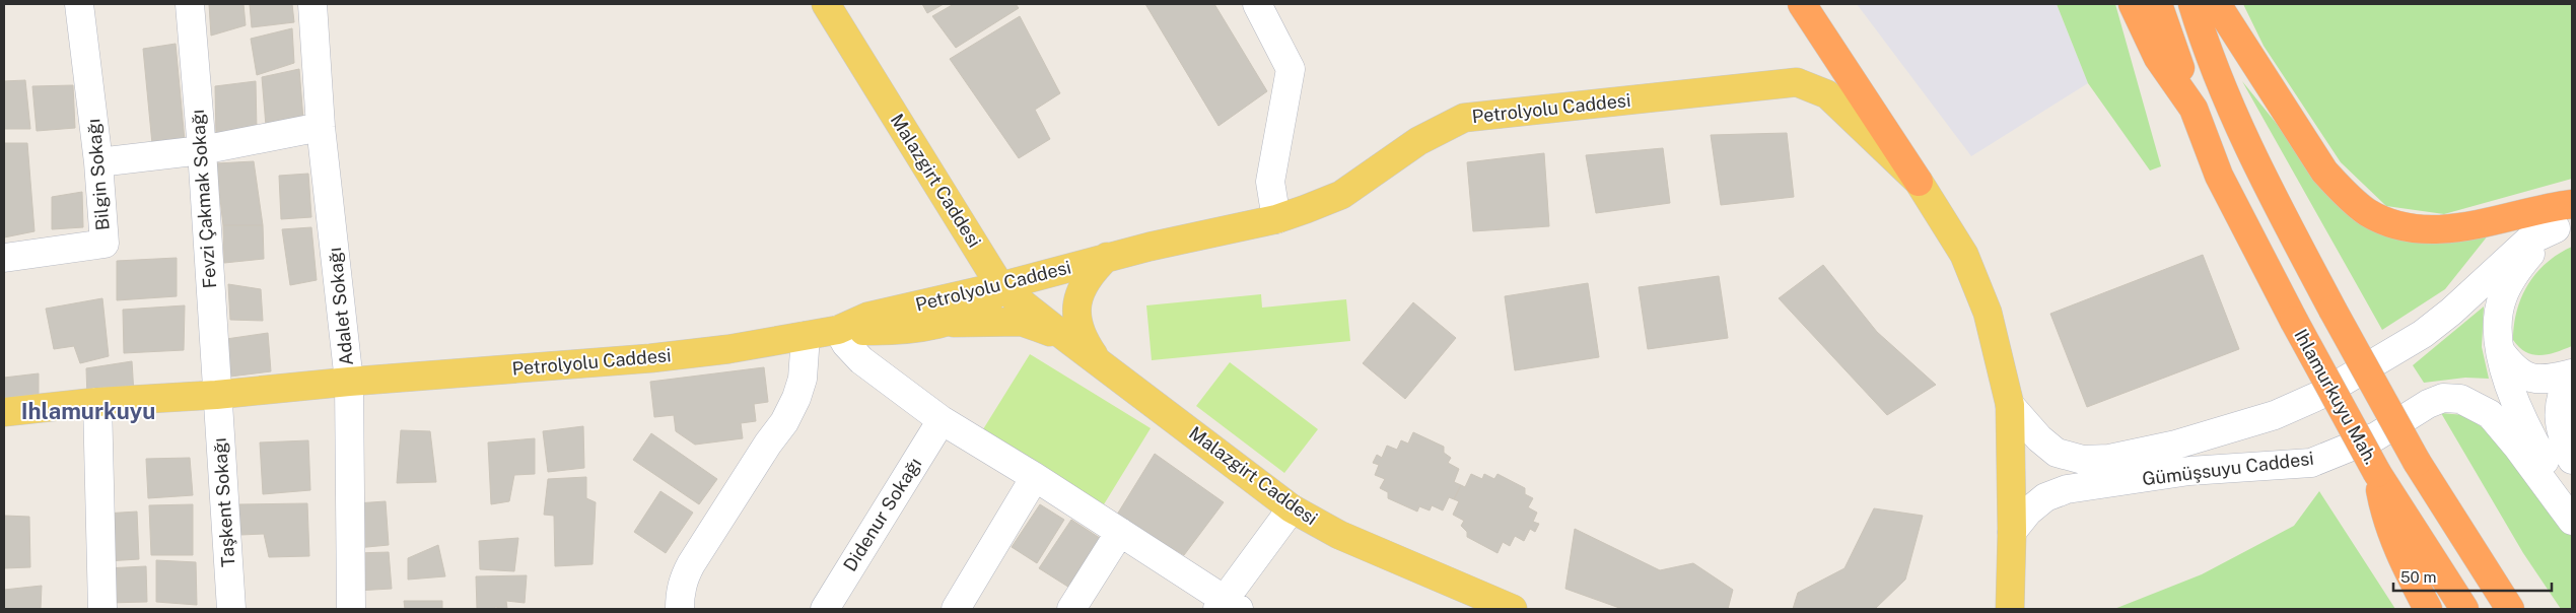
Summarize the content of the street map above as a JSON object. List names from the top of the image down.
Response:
{
  "streets": {
    "highway": ["Ihlamurkuyu Mah."],
    "main road": ["Petrolyolu Caddesi", "Malazgirt Caddesi"],
    "street": [
      "Bilgin Sokağı",
      "Fevzi Çakmak Sokağı",
      "Adalet Sokağı",
      "Gümüşsuyu Caddesi",
      "Taşkent Sokağı",
      "Didenur Sokağı"
    ]
  },
  "crossings": [
    ["Petrolyolu Caddesi", "Malazgirt Caddesi"],
    ["Petrolyolu Caddesi", "Fevzi Çakmak Sokağı"],
    ["Petrolyolu Caddesi", "Adalet Sokağı"],
    ["Petrolyolu Caddesi", "Gümüşsuyu Caddesi"],
    ["Petrolyolu Caddesi", "Taşkent Sokağı"],
    ["Fevzi Çakmak Sokağı", "Taşkent Sokağı"]
  ],
  "districts": ["Ihlamurkuyu"],
  "scale_bar": "50 m"
}
